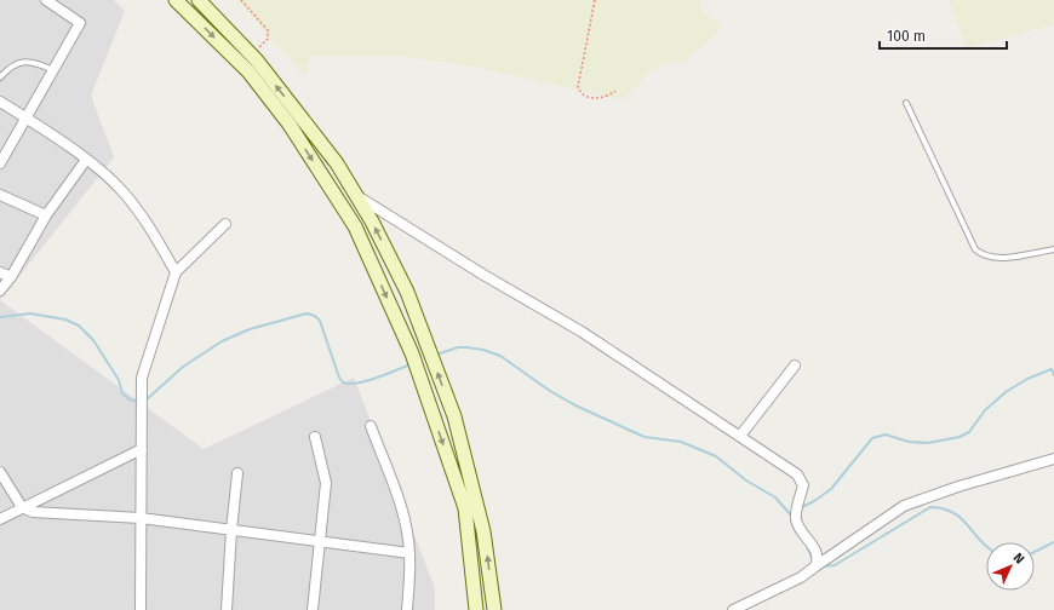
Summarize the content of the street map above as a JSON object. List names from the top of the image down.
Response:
{
  "scale_bar": "100 m",
  "north": "top right"
}
